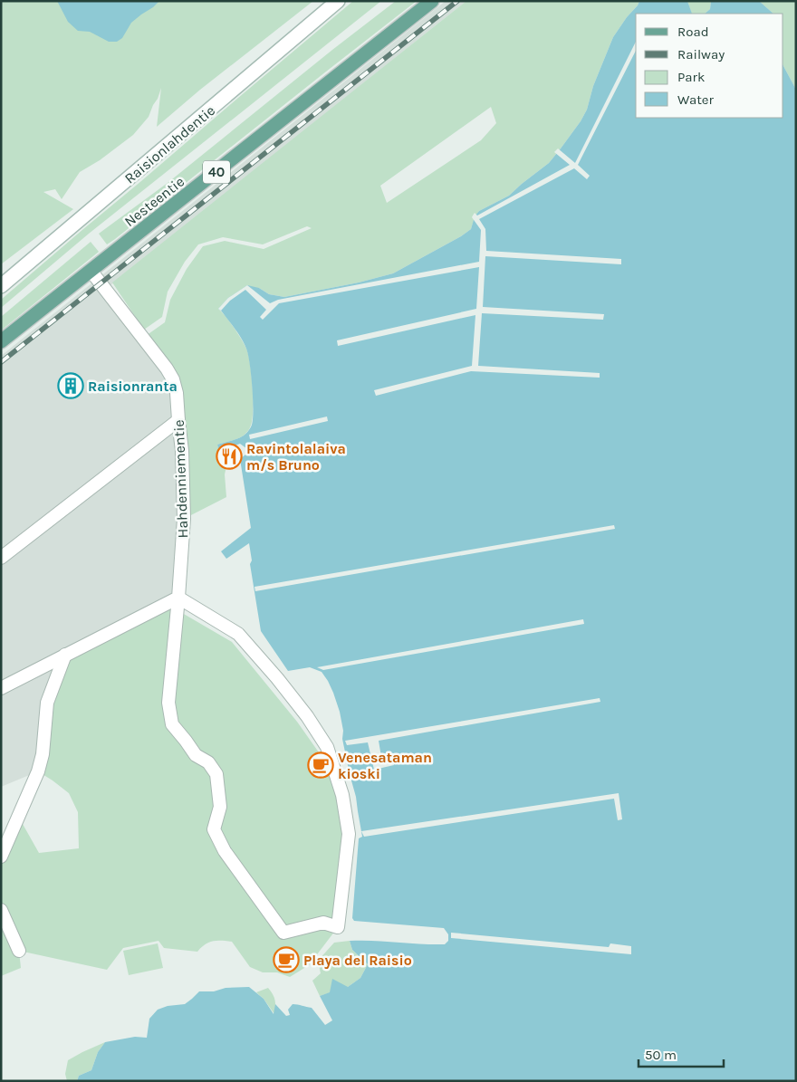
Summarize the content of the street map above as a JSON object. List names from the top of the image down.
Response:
{
  "streets": {
    "main road": ["Raisionlahdentie", "40", "Nesteentie"],
    "street": ["Hahdenniementie"]
  },
  "crossings": [
    ["Nesteentie", "Hahdenniementie"]
  ],
  "places": {
    "building": ["Raisionranta"],
    "restaurant": ["Ravintolalaiva m/s Bruno"],
    "cafe": ["Venesataman kioski", "Playa del Raisio"]
  },
  "legend": [
    "Road",
    "Railway",
    "Park",
    "Water"
  ],
  "scale_bar": "50 m"
}
